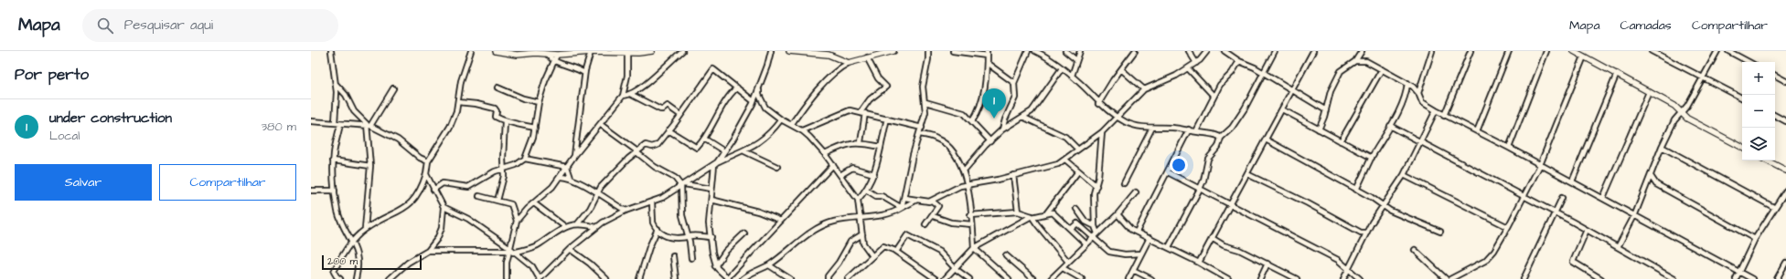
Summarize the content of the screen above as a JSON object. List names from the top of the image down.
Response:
{
  "scale_bar": "200 m",
  "page": {
    "header": "Mapa",
    "search": "Pesquisar aqui",
    "nav": ["Mapa", "Camadas", "Compartilhar"],
    "heading": "Por perto",
    "map_buttons": ["+", "−"],
    "pins": "1",
    "list": [
      {
        "mark": "1",
        "name": "under construction",
        "note": "Local",
        "value": "380 m"
      }
    ],
    "buttons": ["Salvar", "Compartilhar"],
    "scale": "200 m"
  }
}
